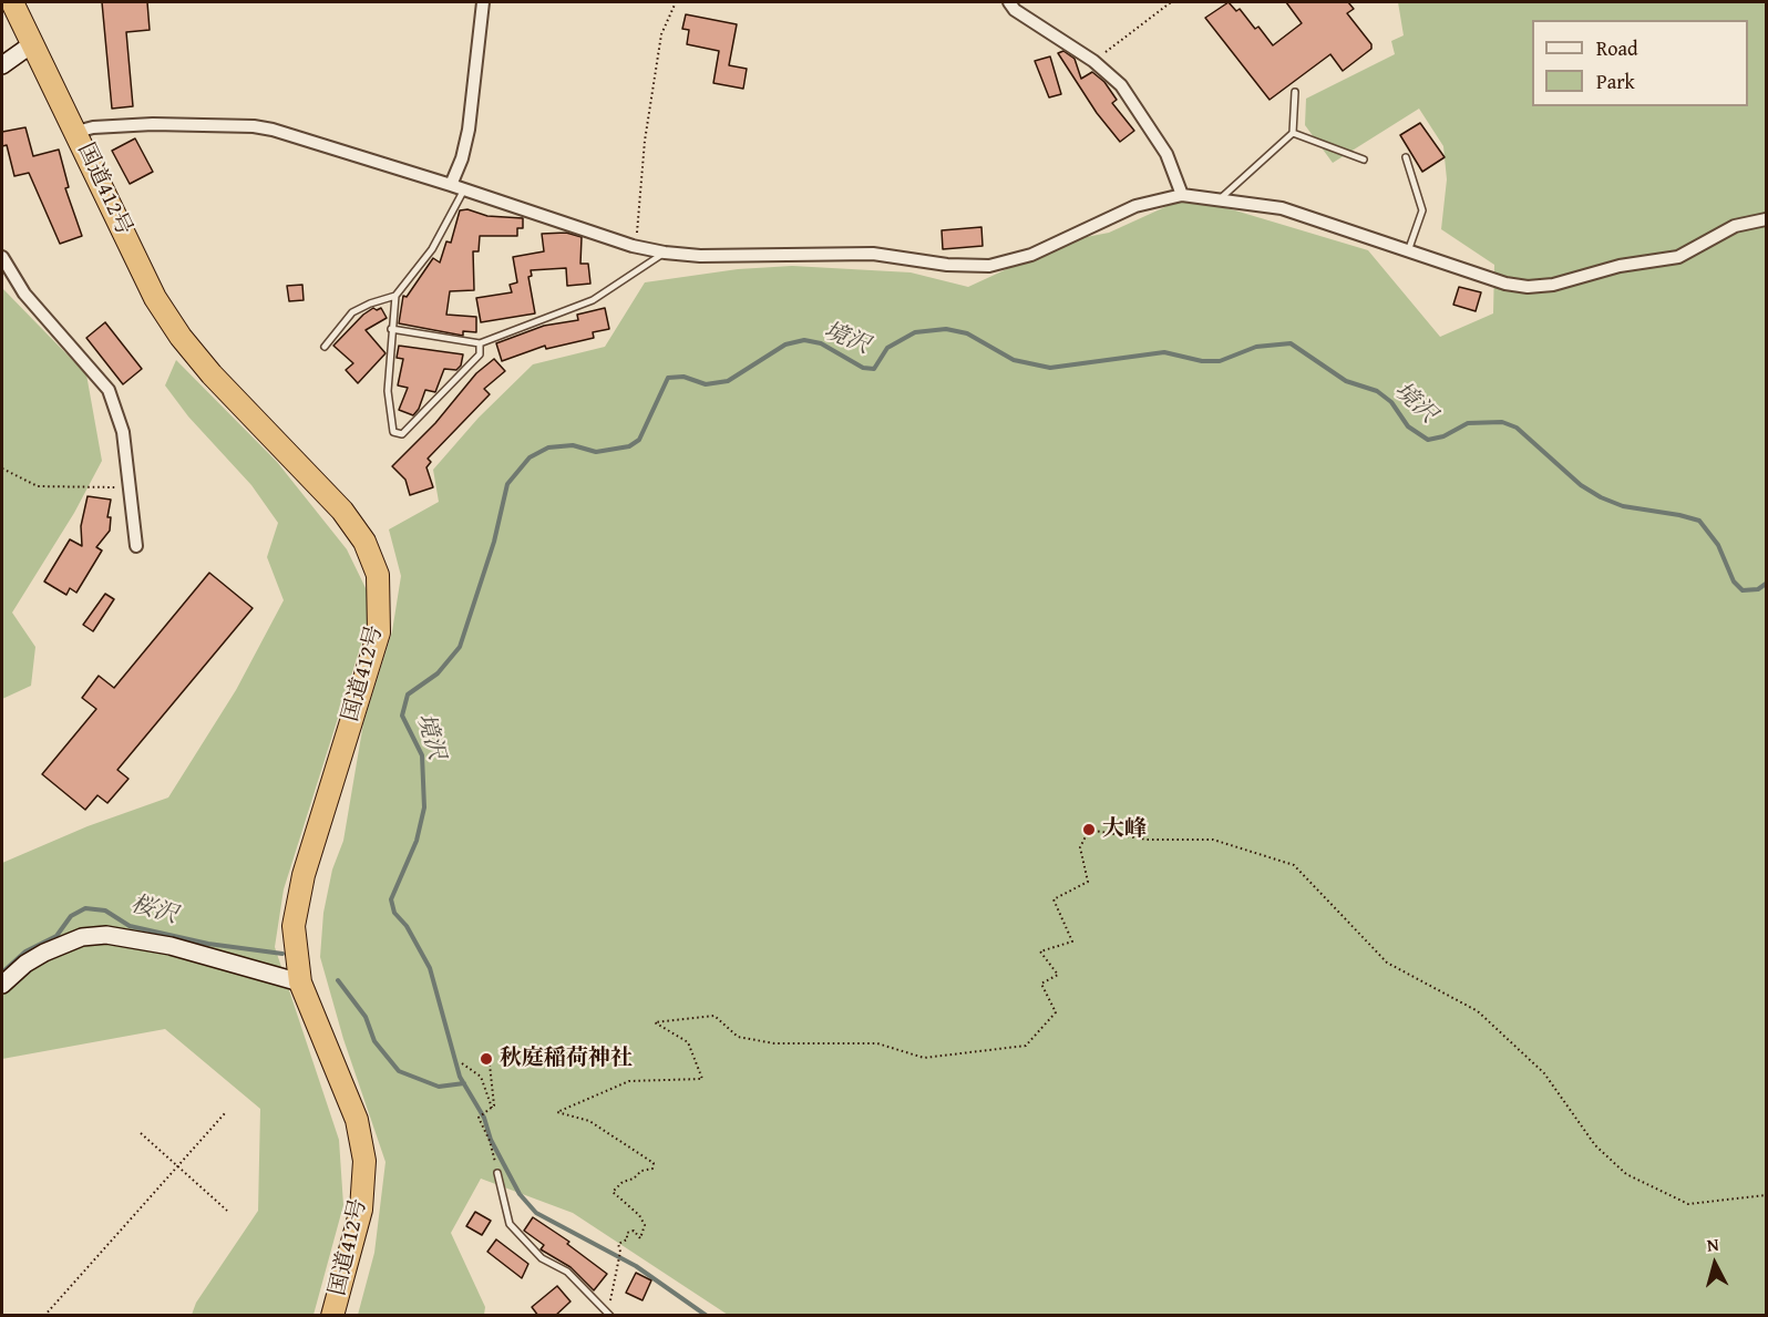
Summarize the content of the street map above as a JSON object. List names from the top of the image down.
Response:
{
  "streets": {
    "highway": ["国道412号"]
  },
  "water": ["境沢", "桜沢"],
  "places": ["大峰", "秋庭稲荷神社"],
  "legend": ["Road", "Park"],
  "north": "top"
}
